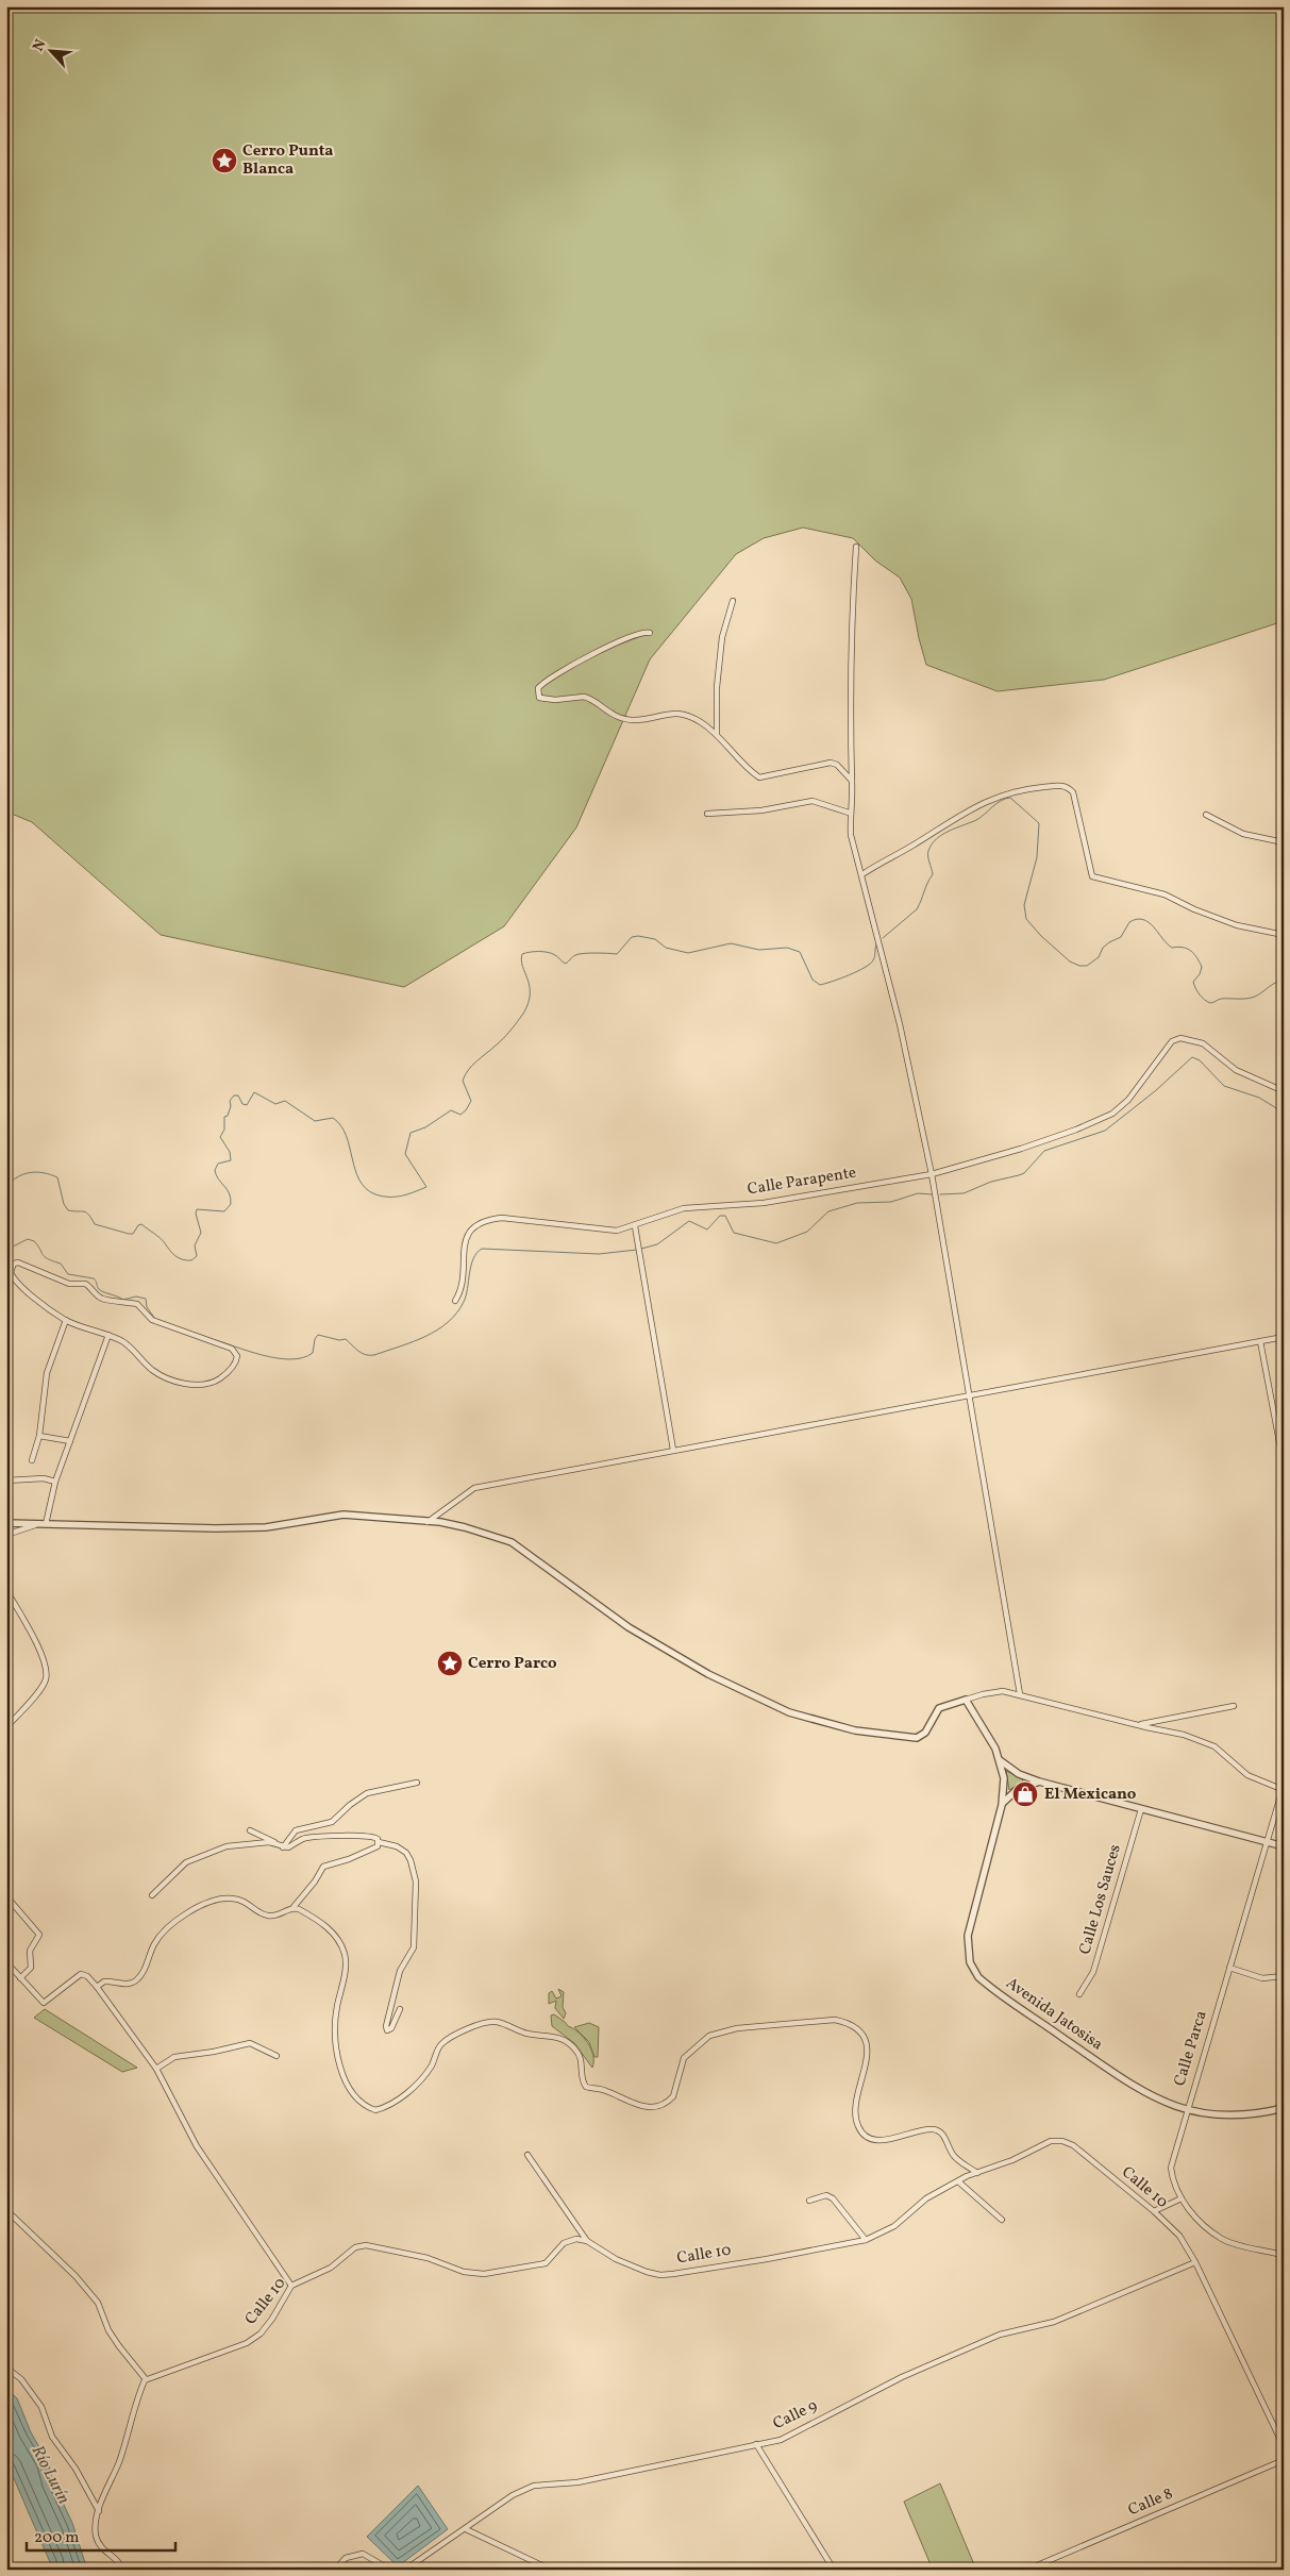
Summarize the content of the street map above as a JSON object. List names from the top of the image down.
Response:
{
  "streets": {
    "street": [
      "Calle Parapente",
      "Calle Los Sauces",
      "Avenida Jatosisa",
      "Calle Parca",
      "Calle 10",
      "Calle 9",
      "Calle 8"
    ]
  },
  "crossings": [
    ["Calle Los Sauces", "Avenida Jatosisa"],
    ["Avenida Jatosisa", "Calle Parca"],
    ["Calle 10", "Calle 9"]
  ],
  "water": ["Río Lurín"],
  "places": {
    "place": ["Cerro Punta Blanca", "Cerro Parco"],
    "shop": ["El Mexicano"]
  },
  "scale_bar": "200 m",
  "north": "top left"
}
